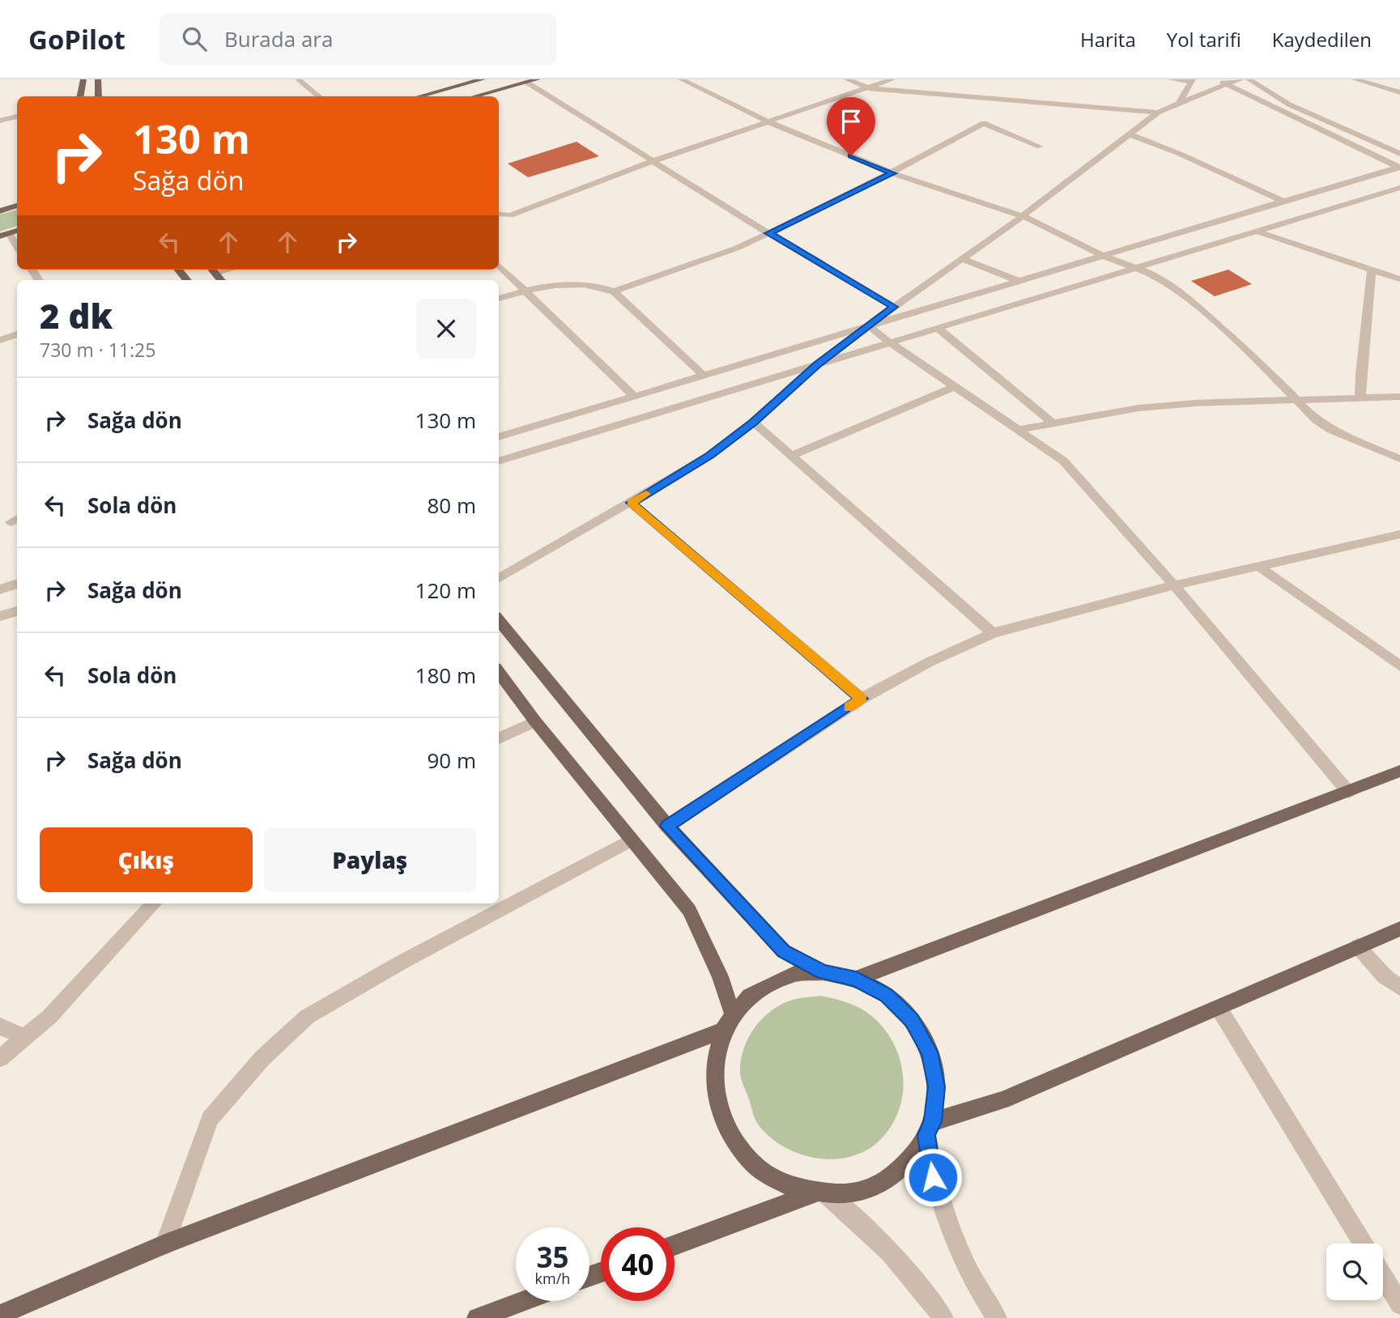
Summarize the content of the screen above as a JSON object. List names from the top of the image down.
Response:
{
  "page": {
    "header": "GoPilot",
    "search": "Burada ara",
    "nav": ["Harita", "Yol tarifi", "Kaydedilen"],
    "turn": ["130 m", "Sağa dön"],
    "heading": ["2 dk", "730 m · 11:25"],
    "list": [
      {
        "name": "Sağa dön",
        "value": "130 m"
      },
      {
        "name": "Sola dön",
        "value": "80 m"
      },
      {
        "name": "Sağa dön",
        "value": "120 m"
      },
      {
        "name": "Sola dön",
        "value": "180 m"
      },
      {
        "name": "Sağa dön",
        "value": "90 m"
      }
    ],
    "buttons": ["Çıkış", "Paylaş"],
    "speed": "35 km/h",
    "limit": "40"
  }
}
